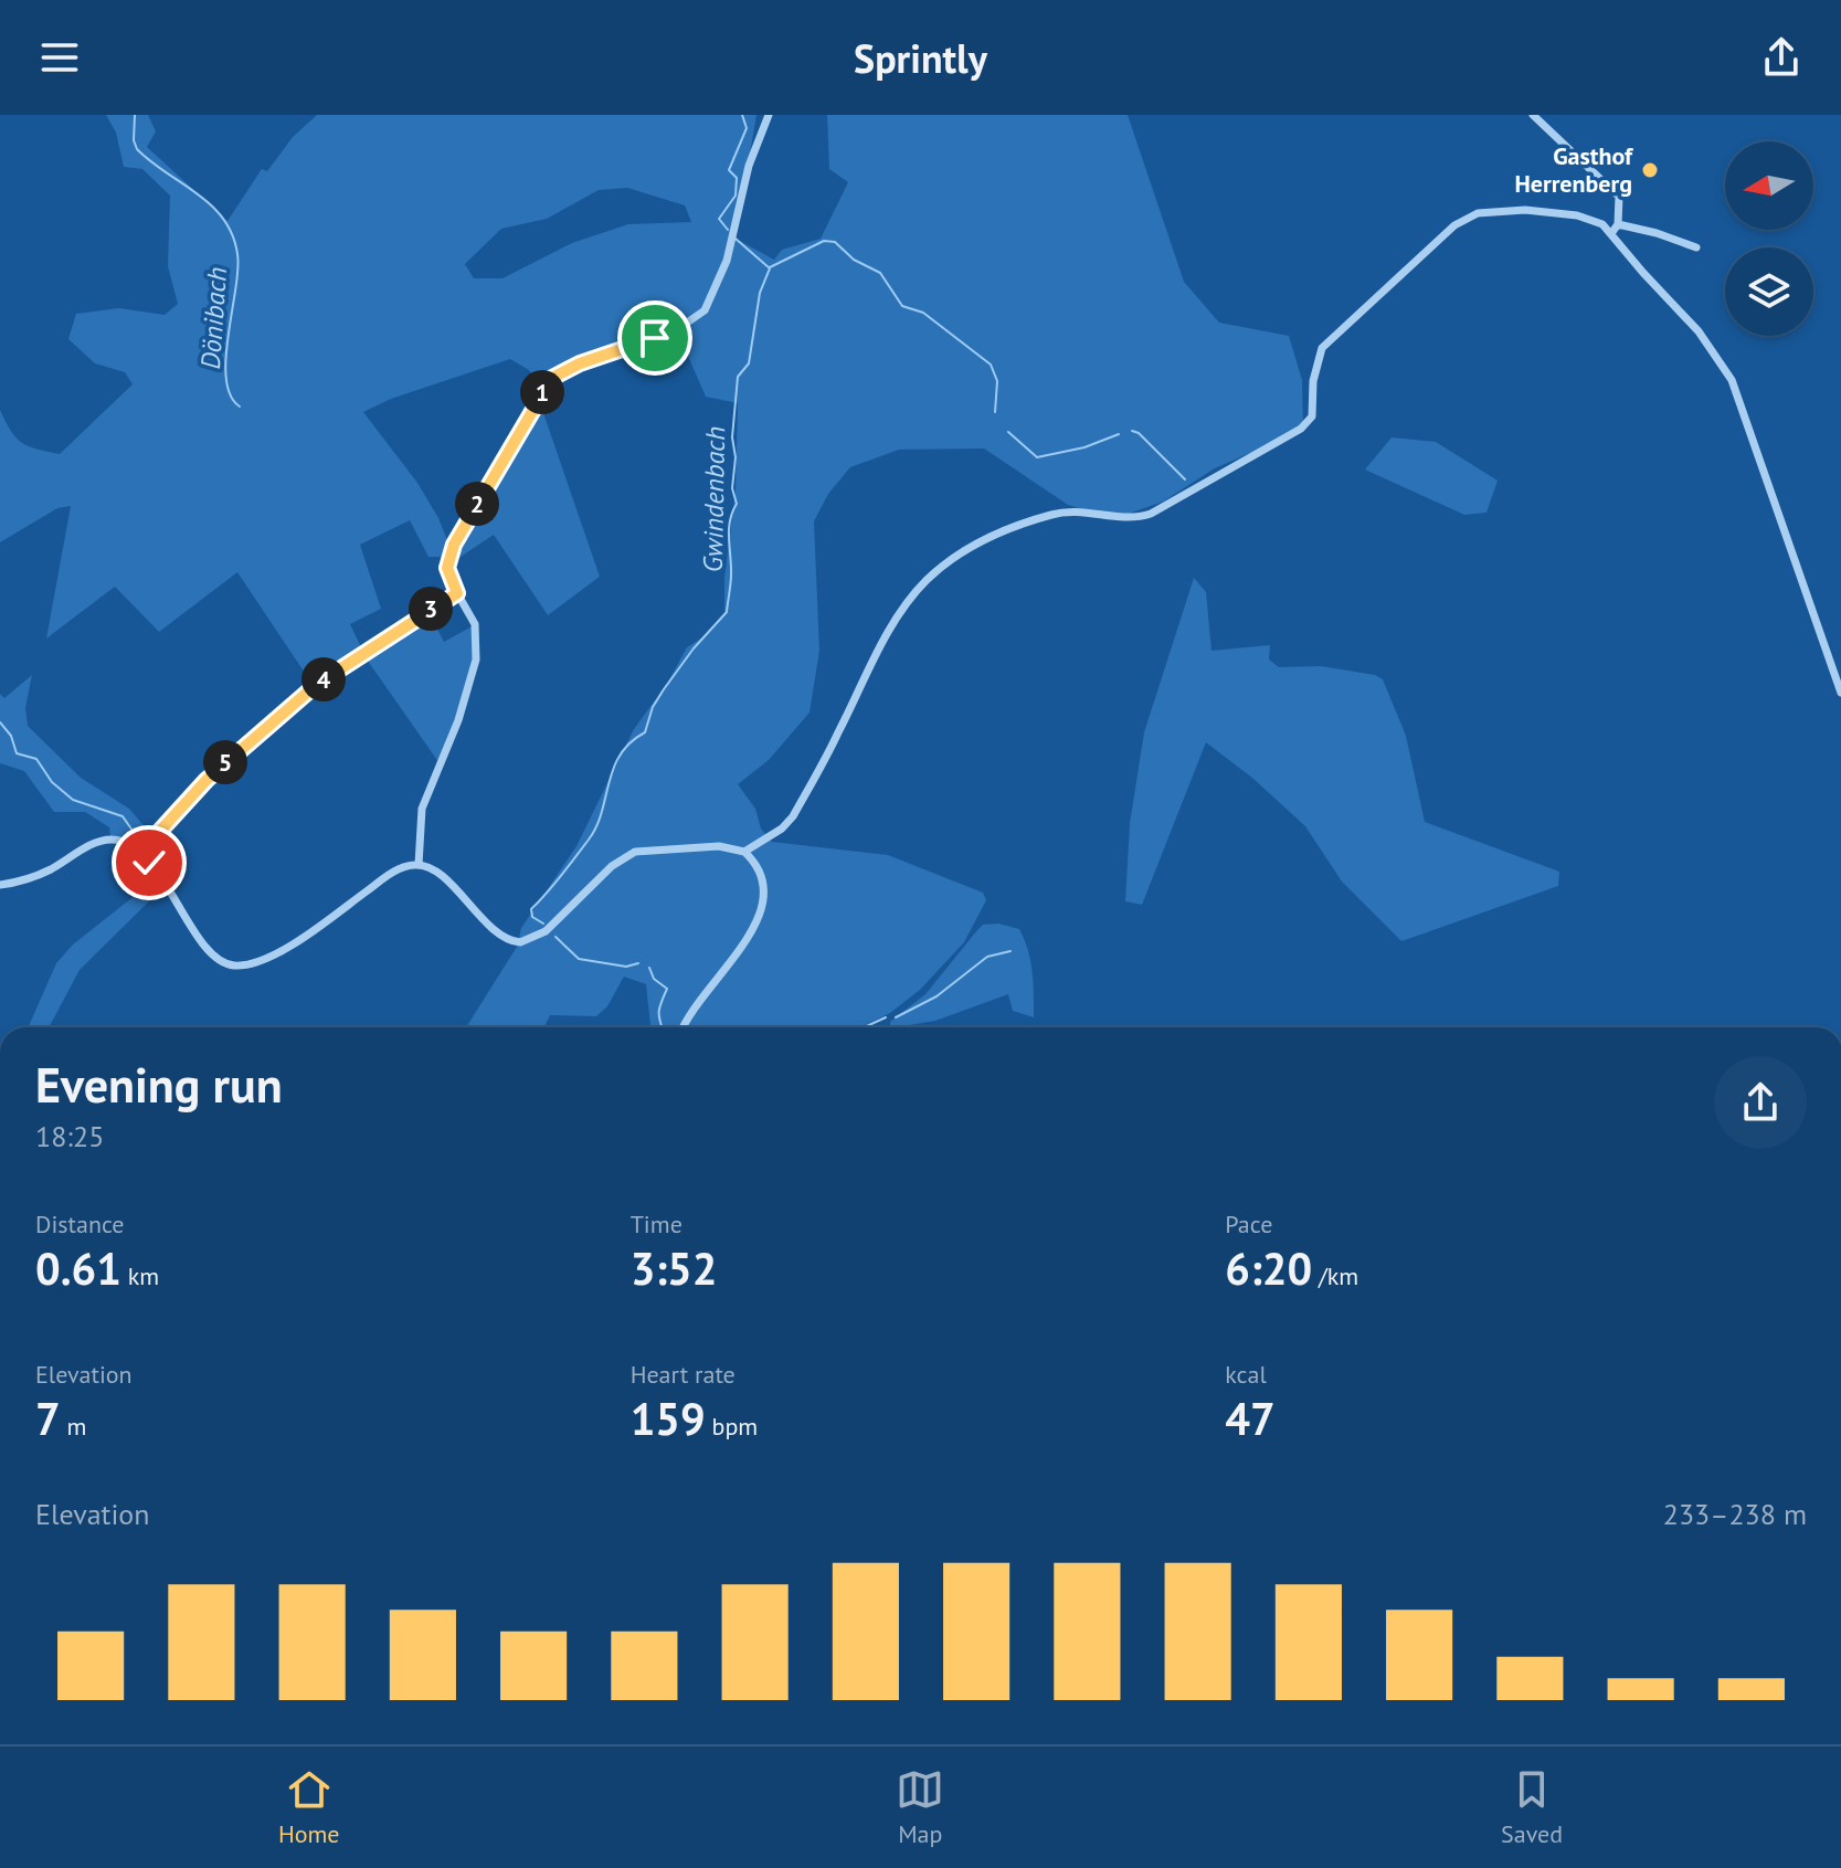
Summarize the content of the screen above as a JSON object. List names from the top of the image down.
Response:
{
  "water": ["Dönibach", "Gwindenbach"],
  "places": ["Gasthof Herrenberg"],
  "north": "left",
  "page": {
    "header": "Sprintly",
    "pins": [
      "1",
      "2",
      "3",
      "4",
      "5"
    ],
    "heading": ["Evening run", "18:25"],
    "stats": [
      ["Distance", "0.61 km"],
      ["Time", "3:52"],
      ["Pace", "6:20 /km"],
      ["Elevation", "7 m"],
      ["Heart rate", "159 bpm"],
      ["kcal", "47"]
    ],
    "chart": ["Elevation", "233–238 m"],
    "tabs": ["Home", "Map", "Saved"]
  }
}
